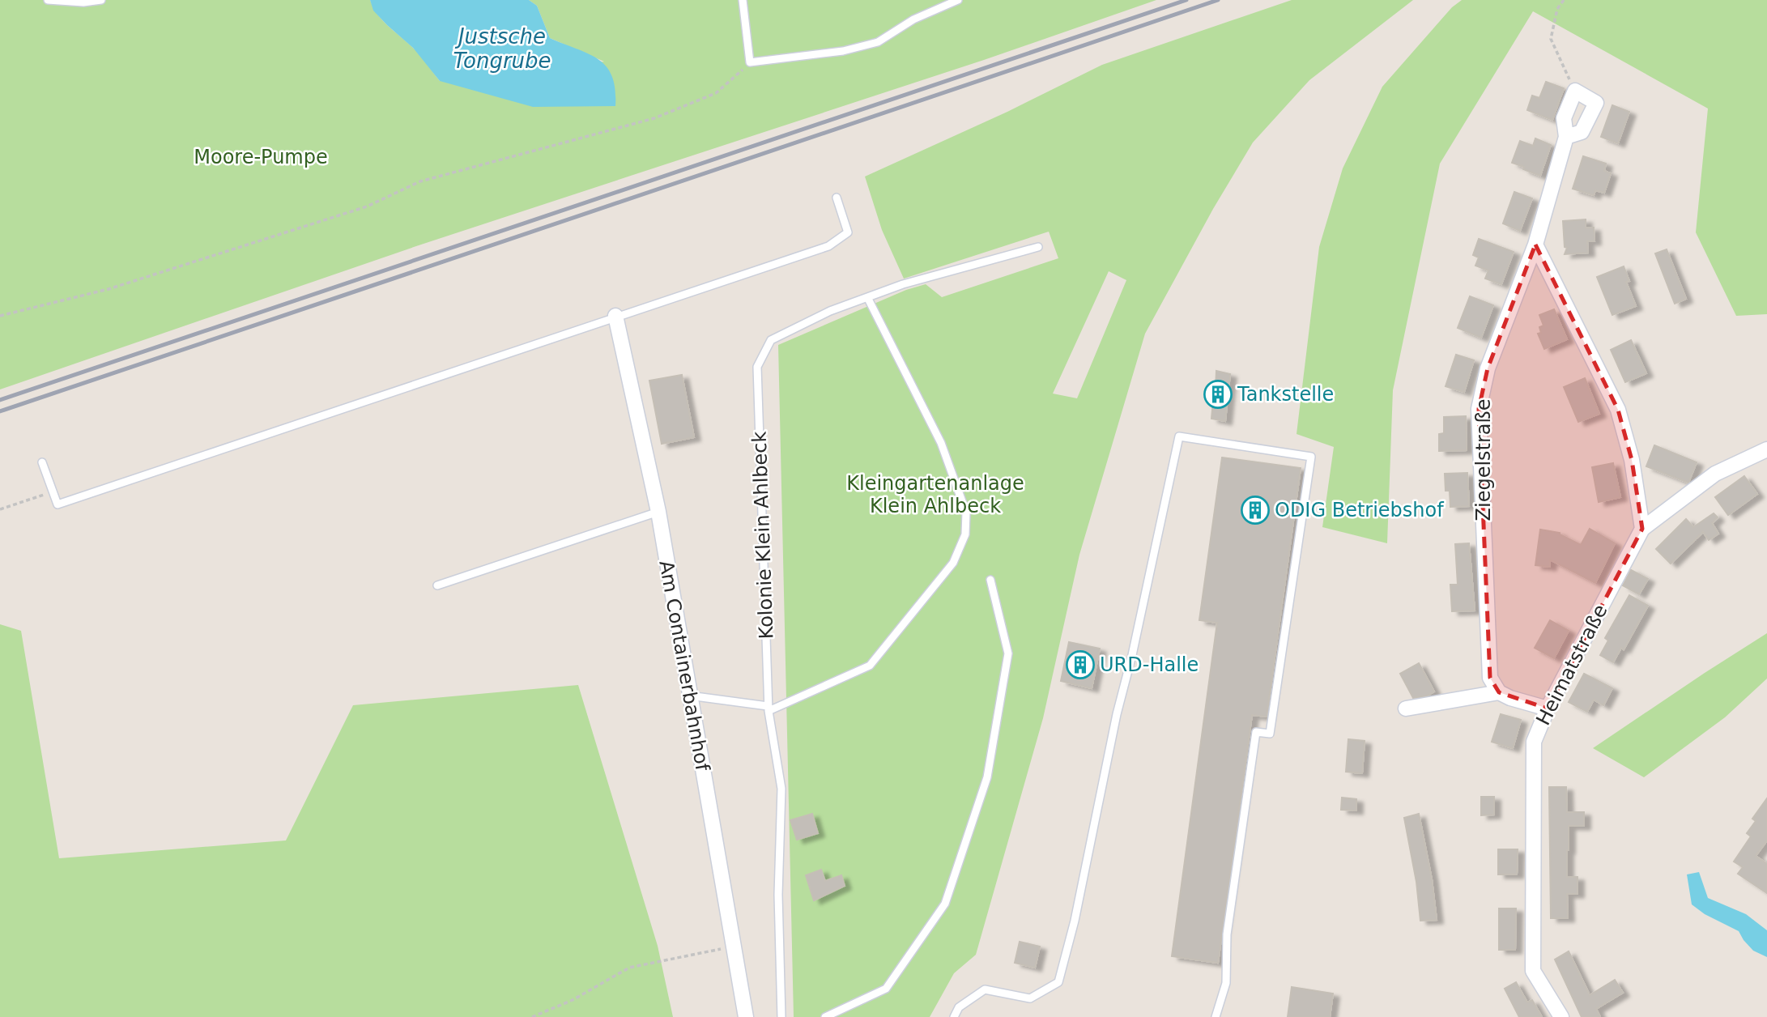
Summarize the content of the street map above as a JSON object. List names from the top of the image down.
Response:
{
  "streets": {
    "street": ["Ziegelstraße", "Heimatstraße", "Am Containerbahnhof"],
    "lane": ["Kolonie Klein Ahlbeck"]
  },
  "water": ["Justsche Tongrube"],
  "parks": ["Moore-Pumpe", "Kleingartenanlage Klein Ahlbeck"],
  "places": {
    "building": ["Tankstelle", "ODIG Betriebshof", "URD-Halle"]
  }
}
